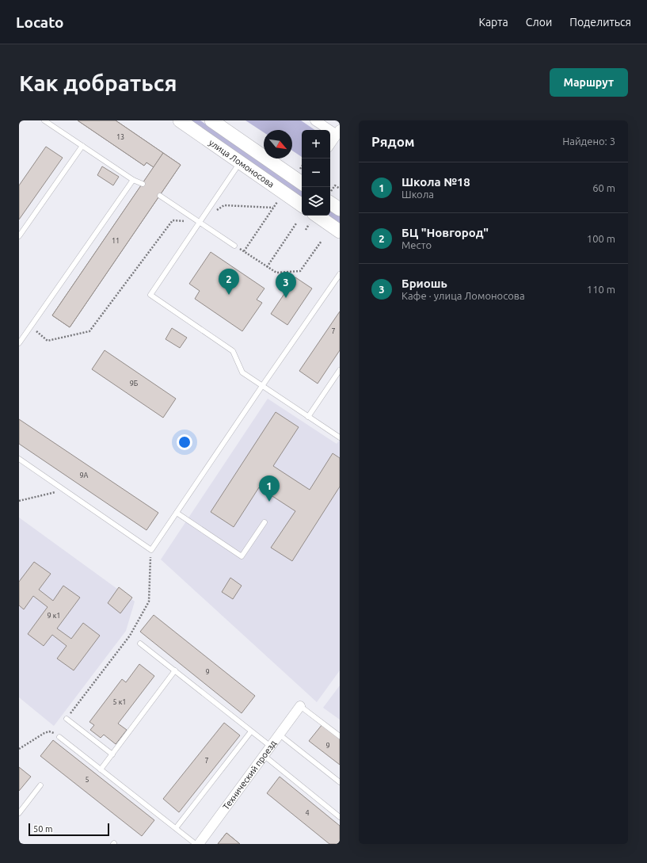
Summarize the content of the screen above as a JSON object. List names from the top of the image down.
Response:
{
  "streets": {
    "main road": ["улица Ломоносова"],
    "street": ["Технический проезд"]
  },
  "house_numbers": [
    "13",
    "11",
    "7",
    "9Б",
    "9А",
    "9 к1",
    "9",
    "5 к1",
    "9",
    "7",
    "5",
    "4"
  ],
  "scale_bar": "50 m",
  "north": "bottom right",
  "page": {
    "header": "Locato",
    "nav": ["Карта", "Слои", "Поделиться"],
    "buttons": "Маршрут",
    "title": "Как добраться",
    "heading": ["Рядом", "Найдено: 3"],
    "map_buttons": ["+", "−"],
    "list": [
      {
        "mark": "1",
        "name": "Школа №18",
        "note": "Школа",
        "value": "60 m"
      },
      {
        "mark": "2",
        "name": "БЦ \"Новгород\"",
        "note": "Место",
        "value": "100 m"
      },
      {
        "mark": "3",
        "name": "Бриошь",
        "note": "Кафе · улица Ломоносова",
        "value": "110 m"
      }
    ],
    "pins": ["2", "3", "1"],
    "scale": "50 m"
  }
}
